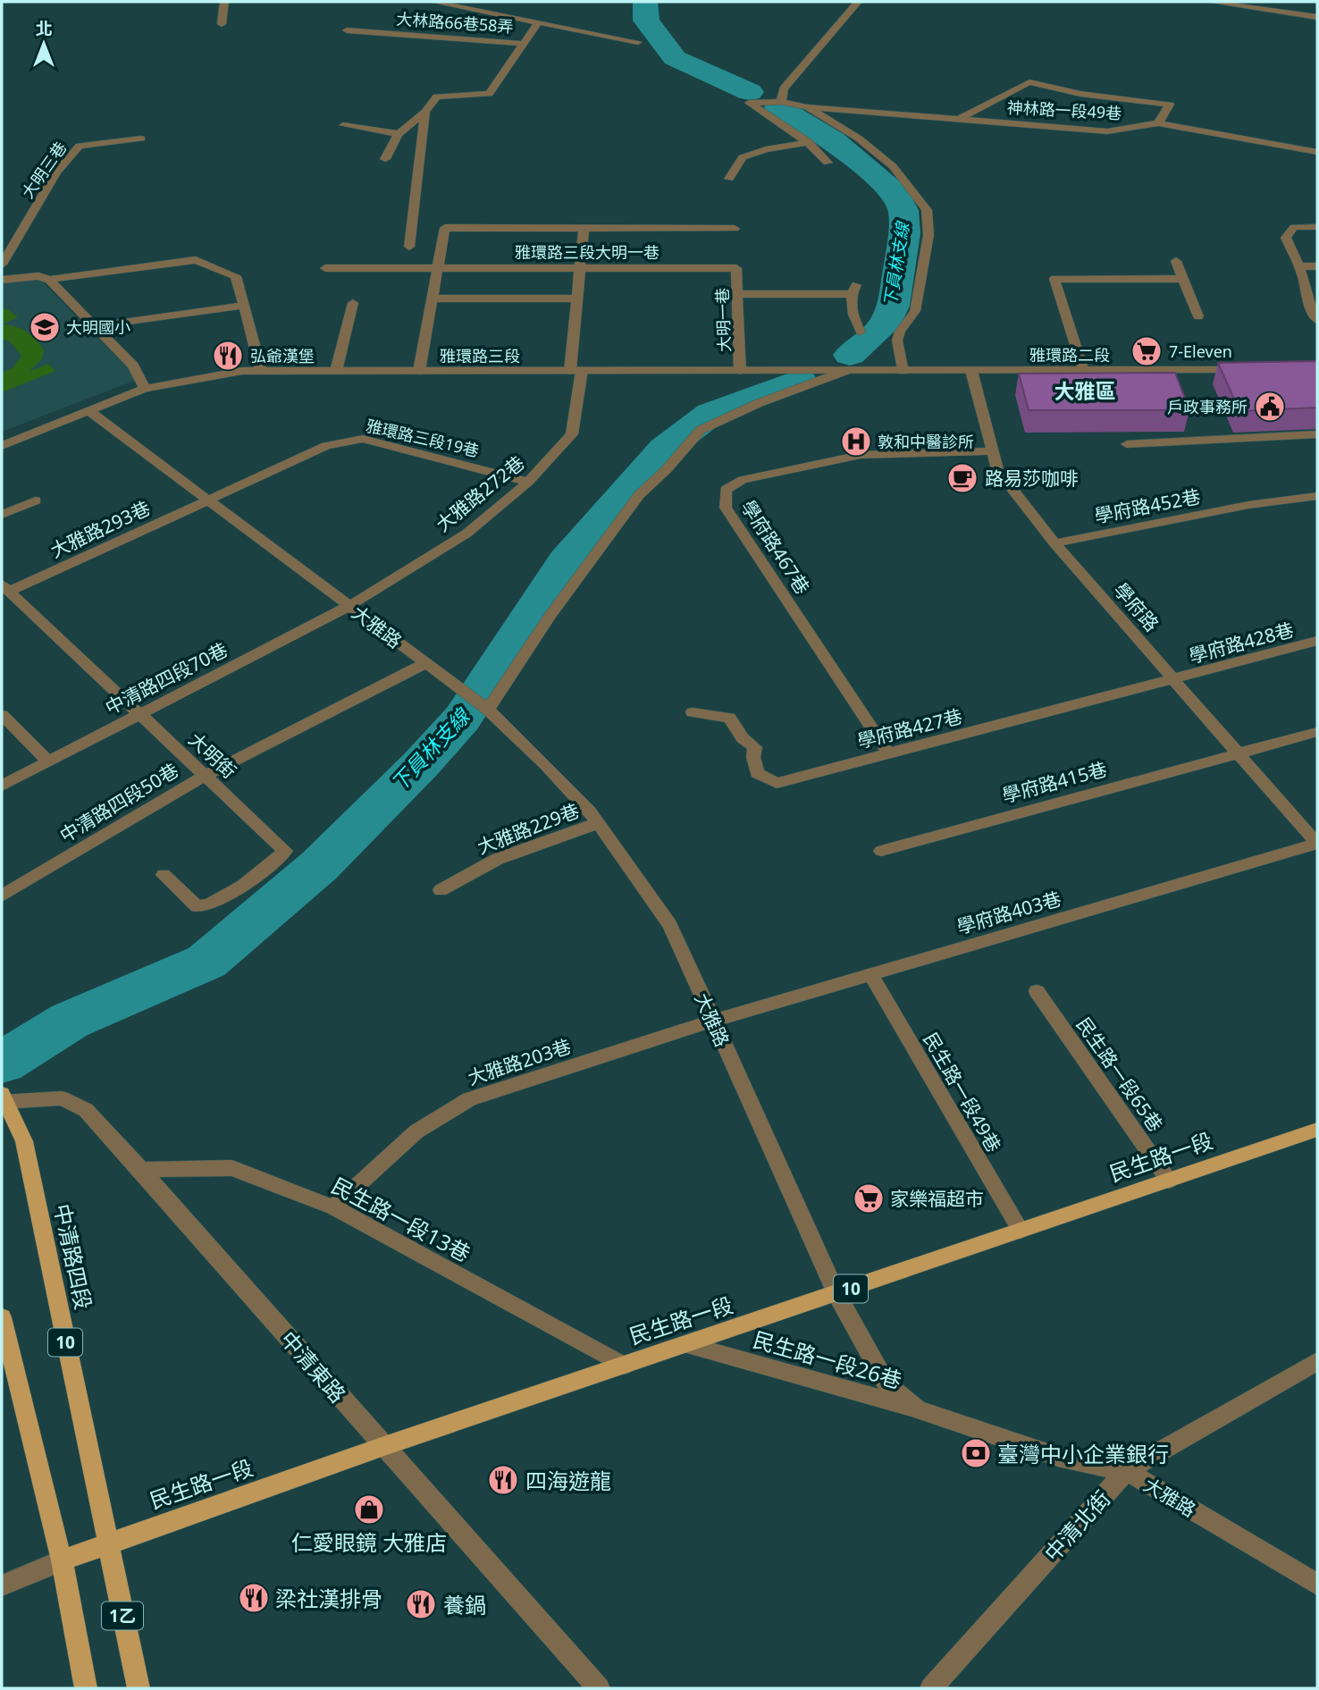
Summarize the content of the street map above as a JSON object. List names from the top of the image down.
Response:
{
  "streets": {
    "main road": [
      "民生路一段",
      "中清路四段",
      "10",
      "1乙"
    ],
    "street": [
      "大林路66巷58弄",
      "神林路一段49巷",
      "大明三巷",
      "雅環路三段大明一巷",
      "大明一巷",
      "雅環路二段",
      "雅環路三段",
      "雅環路三段19巷",
      "大雅路272巷",
      "學府路452巷",
      "大雅路293巷",
      "學府路467巷",
      "學府路",
      "大雅路",
      "學府路428巷",
      "中清路四段70巷",
      "學府路427巷",
      "大明街",
      "學府路415巷",
      "中清路四段50巷",
      "大雅路229巷",
      "學府路403巷",
      "大雅路203巷",
      "民生路一段65巷",
      "民生路一段49巷",
      "民生路一段13巷",
      "民生路一段26巷",
      "中清東路",
      "中清北街"
    ]
  },
  "crossings": [
    ["雅環路三段大明一巷", "大明一巷"],
    ["雅環路三段大明一巷", "大雅路272巷"],
    ["大明一巷", "雅環路三段"],
    ["雅環路二段", "雅環路三段"],
    ["雅環路二段", "學府路"],
    ["雅環路三段", "大雅路272巷"],
    ["雅環路三段", "學府路"],
    ["雅環路三段", "大雅路"],
    ["雅環路三段19巷", "大雅路272巷"],
    ["雅環路三段19巷", "大雅路293巷"],
    ["雅環路三段19巷", "大雅路"],
    ["大雅路272巷", "大雅路"],
    ["大雅路272巷", "中清路四段70巷"],
    ["學府路452巷", "學府路"],
    ["大雅路293巷", "大雅路"],
    ["大雅路293巷", "大明街"],
    ["學府路467巷", "學府路"],
    ["學府路467巷", "學府路427巷"],
    ["學府路", "學府路428巷"],
    ["學府路", "學府路427巷"],
    ["學府路", "學府路415巷"],
    ["學府路", "學府路403巷"],
    ["大雅路", "中清路四段70巷"],
    ["大雅路", "中清路四段50巷"],
    ["大雅路", "大雅路229巷"],
    ["大雅路", "學府路403巷"],
    ["大雅路", "大雅路203巷"],
    ["大雅路", "民生路一段"],
    ["大雅路", "民生路一段26巷"],
    ["大雅路", "中清北街"],
    ["學府路428巷", "學府路427巷"],
    ["中清路四段70巷", "大明街"],
    ["大明街", "中清路四段50巷"],
    ["學府路403巷", "大雅路203巷"],
    ["學府路403巷", "民生路一段49巷"],
    ["大雅路203巷", "民生路一段13巷"],
    ["民生路一段65巷", "民生路一段"],
    ["民生路一段49巷", "民生路一段"],
    ["民生路一段", "民生路一段13巷"],
    ["民生路一段", "中清路四段"],
    ["民生路一段", "民生路一段26巷"],
    ["民生路一段", "中清東路"],
    ["民生路一段", "1乙"],
    ["民生路一段13巷", "中清東路"],
    ["中清路四段", "中清東路"],
    ["中清路四段", "1乙"]
  ],
  "districts": ["大雅區"],
  "water": ["下員林支線"],
  "places": {
    "school or university": ["大明國小"],
    "supermarket": ["7-Eleven", "家樂福超市"],
    "restaurant": [
      "弘爺漢堡",
      "四海遊龍",
      "梁社漢排骨",
      "養鍋"
    ],
    "public building": ["戶政事務所"],
    "hospital": ["敦和中醫診所"],
    "cafe": ["路易莎咖啡"],
    "bank": ["臺灣中小企業銀行"],
    "shop": ["仁愛眼鏡 大雅店"]
  },
  "north": "top"
}
